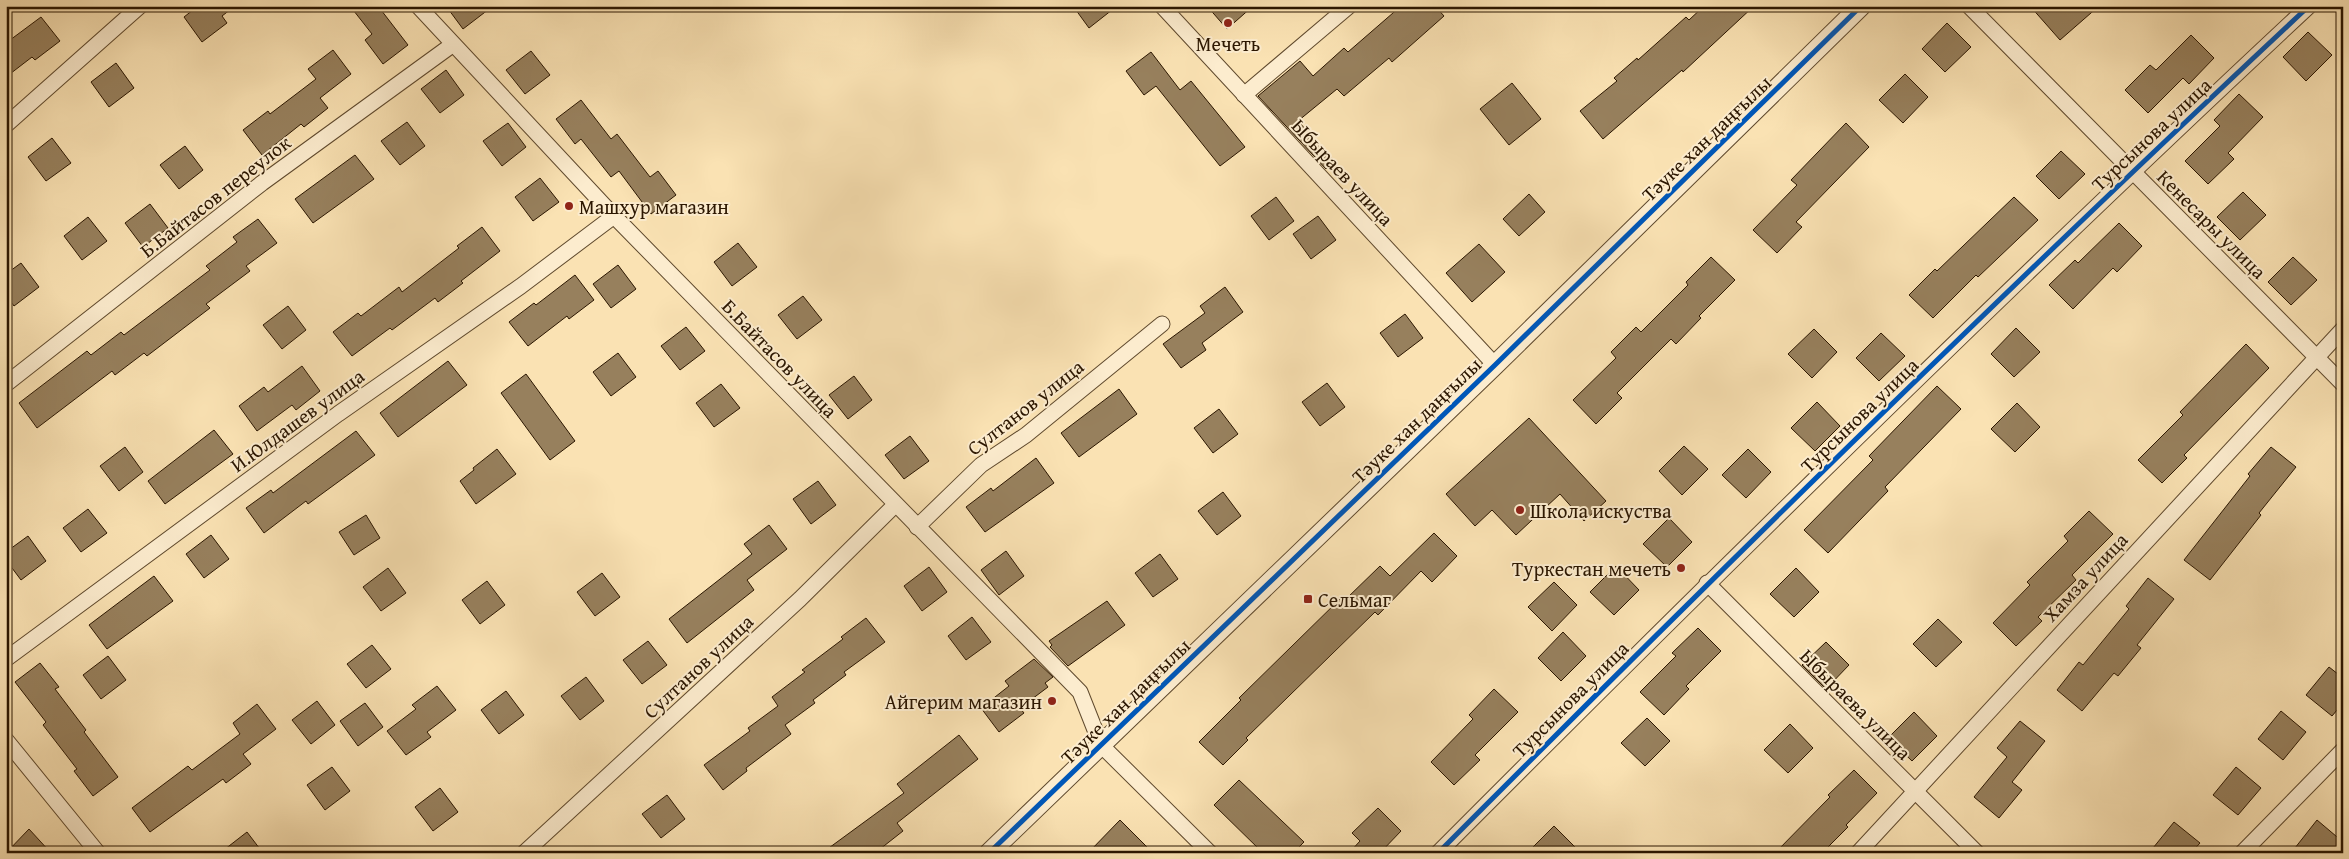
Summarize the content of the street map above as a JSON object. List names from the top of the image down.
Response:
{
  "streets": {
    "street": [
      "Турсынова улица",
      "Тәуке хан даңғылы",
      "Ыбыраев улица",
      "Б.Байтасов переулок",
      "Кенесары улица",
      "Б.Байтасов улица",
      "Султанов улица",
      "И.Юлдашев улица",
      "Хамза улица",
      "Ыбыраева улица"
    ]
  },
  "crossings": [
    ["Турсынова улица", "Кенесары улица"],
    ["Турсынова улица", "Ыбыраева улица"],
    ["Тәуке хан даңғылы", "Ыбыраев улица"],
    ["Тәуке хан даңғылы", "Б.Байтасов улица"],
    ["Б.Байтасов переулок", "Б.Байтасов улица"],
    ["Кенесары улица", "Хамза улица"],
    ["Б.Байтасов улица", "Султанов улица"],
    ["Б.Байтасов улица", "И.Юлдашев улица"],
    ["Хамза улица", "Ыбыраева улица"]
  ],
  "places": {
    "other": [
      "Мечеть",
      "Машхур магазин",
      "Школа искуства",
      "Туркестан мечеть",
      "Айгерим магазин"
    ],
    "transit": ["Сельмаг"]
  }
}
